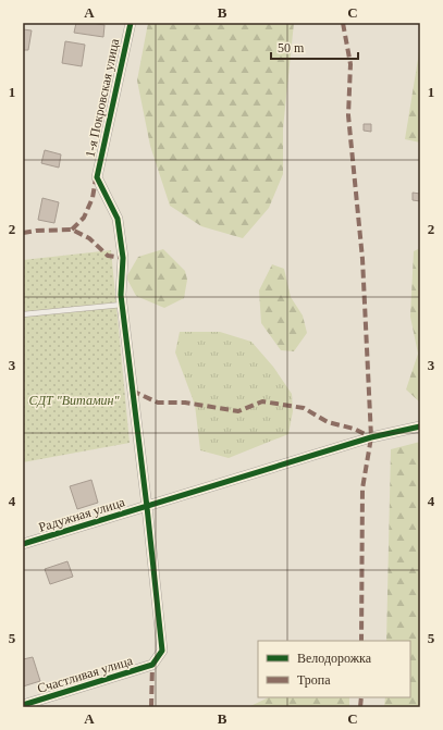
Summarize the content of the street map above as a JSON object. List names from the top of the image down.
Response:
{
  "streets": {
    "street": ["1-я Покровская улица", "Радужная улица", "Счастливая улица"]
  },
  "crossings": [
    ["Радужная улица", "Счастливая улица"]
  ],
  "parks": ["СДТ \"Витамин\""],
  "legend": ["Велодорожка", "Тропа"],
  "scale_bar": "50 m",
  "grid": {
    "columns": ["A", "B", "C"],
    "rows": [
      "1",
      "2",
      "3",
      "4",
      "5"
    ]
  }
}
